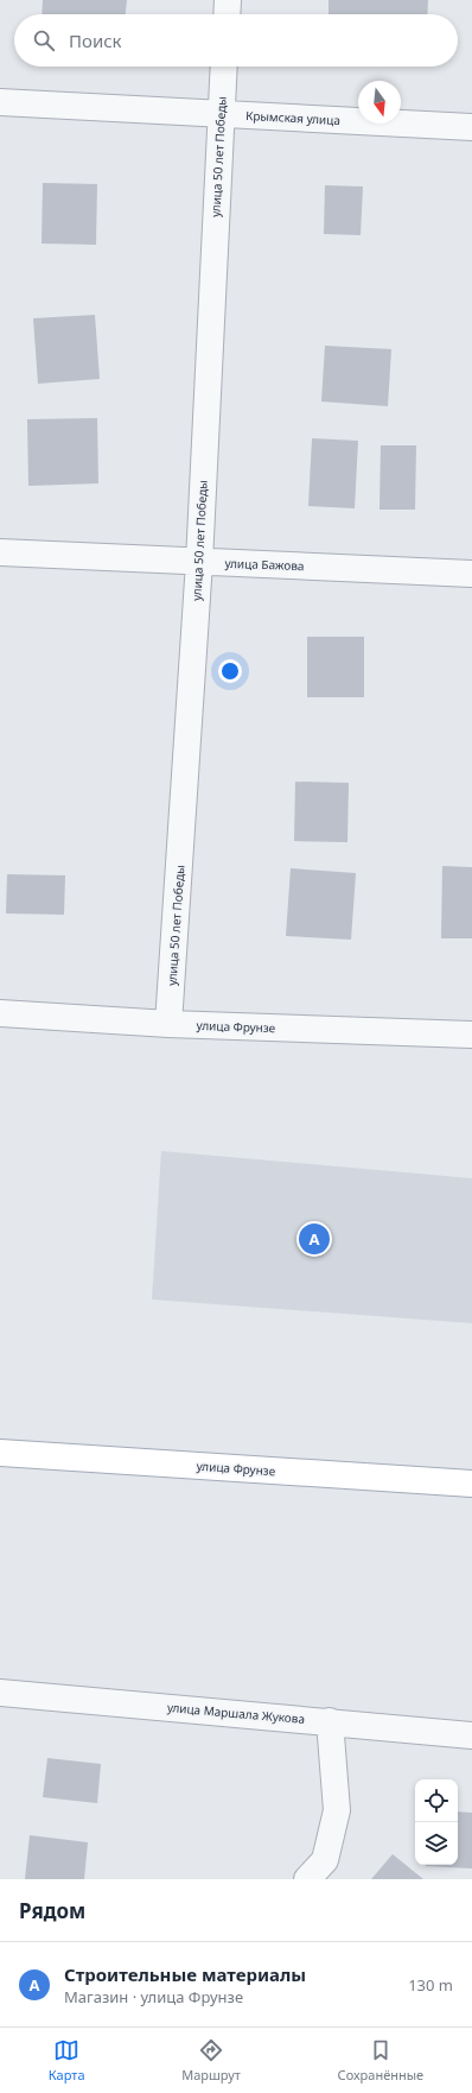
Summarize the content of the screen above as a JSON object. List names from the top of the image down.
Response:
{
  "streets": {
    "main road": ["улица Фрунзе"],
    "street": [
      "Крымская улица",
      "улица 50 лет Победы",
      "улица Бажова",
      "улица Маршала Жукова"
    ]
  },
  "crossings": [
    ["Крымская улица", "улица 50 лет Победы"],
    ["улица 50 лет Победы", "улица Бажова"],
    ["улица 50 лет Победы", "улица Фрунзе"]
  ],
  "north": "bottom",
  "page": {
    "search": "Поиск",
    "pins": "A",
    "heading": "Рядом",
    "list": [
      {
        "mark": "A",
        "name": "Строительные материалы",
        "note": "Магазин · улица Фрунзе",
        "value": "130 m"
      }
    ],
    "nav": ["Карта", "Маршрут", "Сохранённые"]
  }
}
